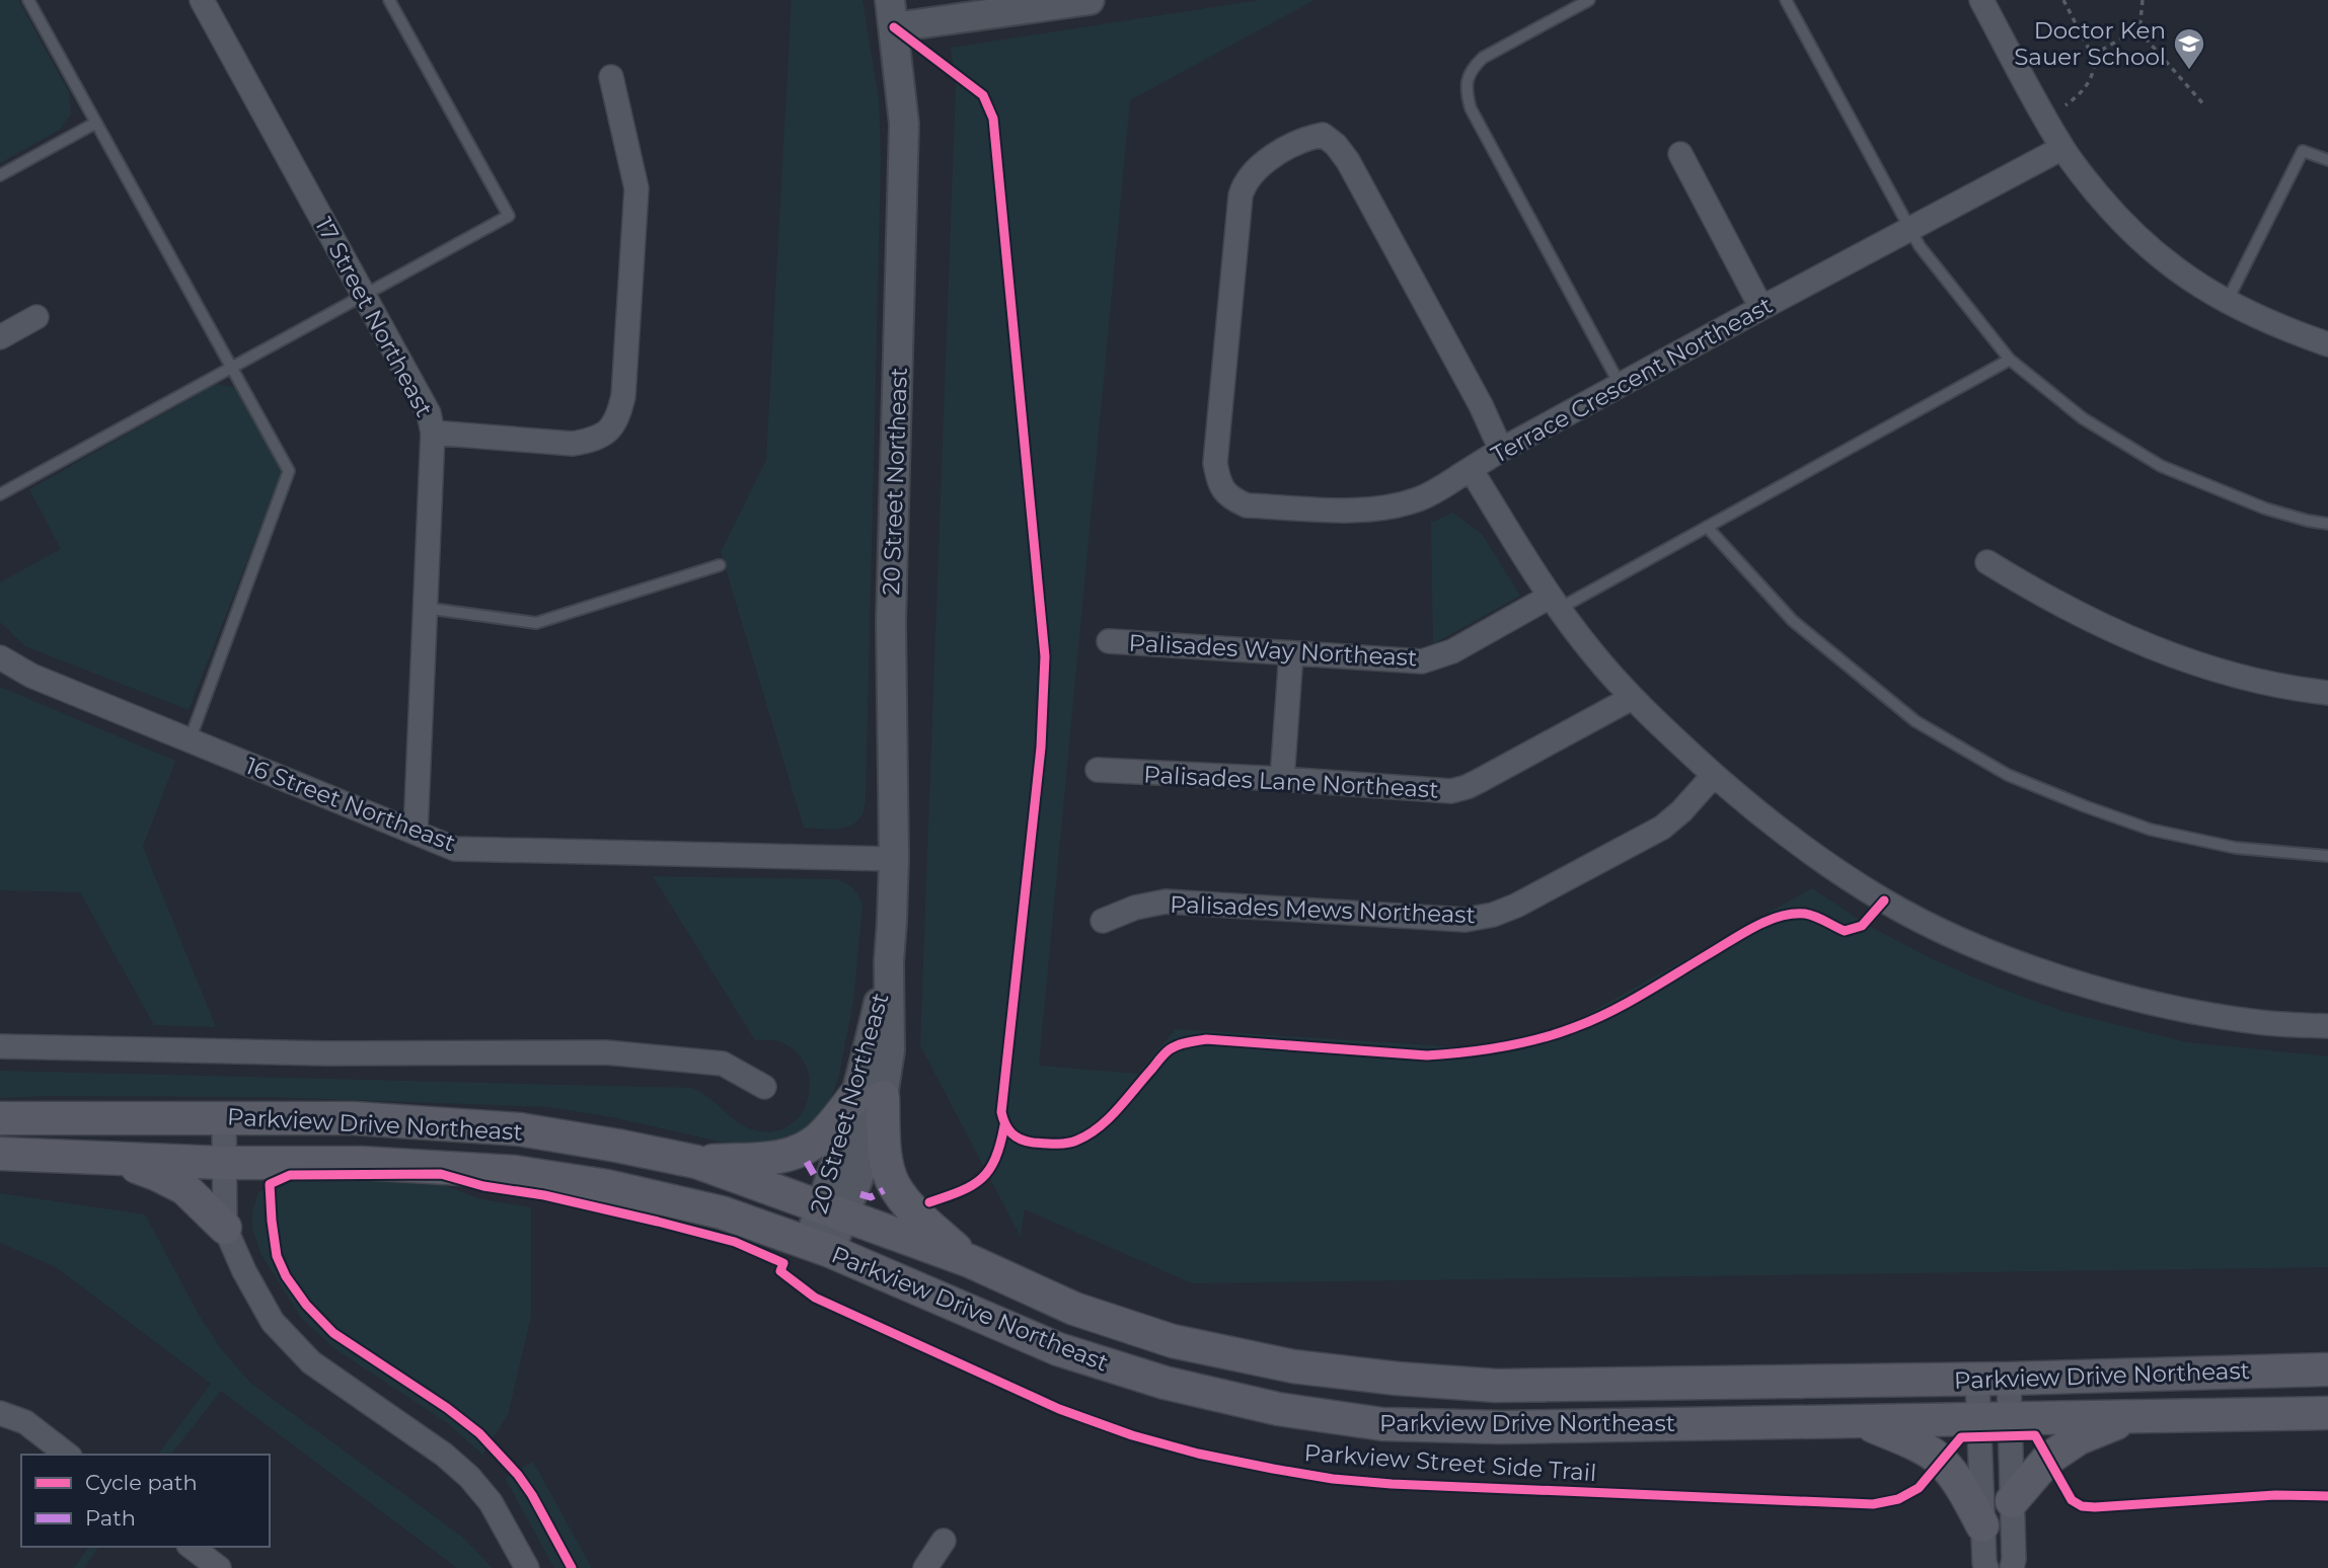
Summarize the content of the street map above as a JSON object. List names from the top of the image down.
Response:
{
  "streets": {
    "main road": ["Parkview Drive Northeast"],
    "street": [
      "17 Street Northeast",
      "Terrace Crescent Northeast",
      "20 Street Northeast",
      "Palisades Way Northeast",
      "Palisades Lane Northeast",
      "16 Street Northeast",
      "Palisades Mews Northeast"
    ],
    "cycle path": ["Parkview Street Side Trail"]
  },
  "crossings": [
    ["17 Street Northeast", "16 Street Northeast"],
    ["Terrace Crescent Northeast", "Palisades Way Northeast"],
    ["Terrace Crescent Northeast", "Palisades Lane Northeast"],
    ["Terrace Crescent Northeast", "Palisades Mews Northeast"],
    ["20 Street Northeast", "16 Street Northeast"],
    ["20 Street Northeast", "Parkview Drive Northeast"]
  ],
  "places": {
    "school or university": ["Doctor Ken Sauer School"]
  },
  "legend": ["Cycle path", "Path"]
}
